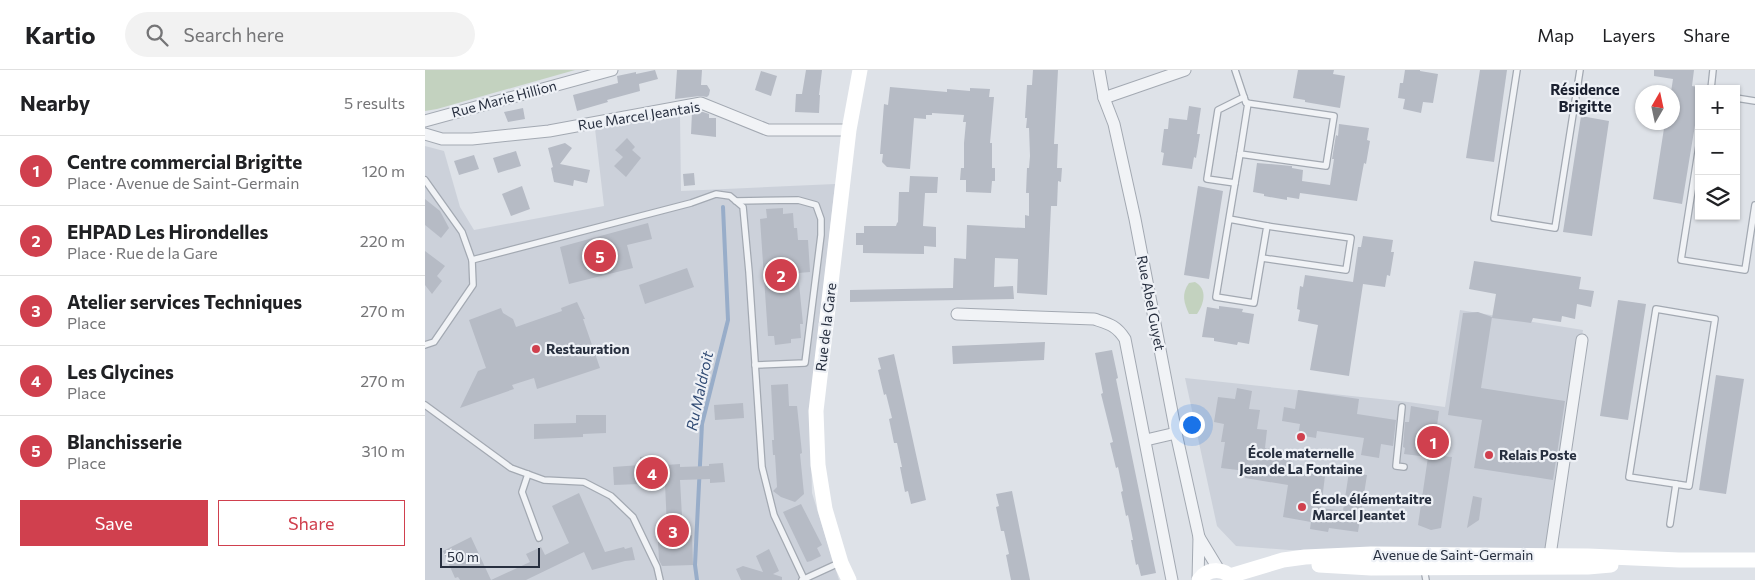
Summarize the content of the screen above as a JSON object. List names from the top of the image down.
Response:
{
  "streets": {
    "main road": ["Rue de la Gare", "Avenue de Saint-Germain"],
    "street": ["Rue Marie Hillion", "Rue Marcel Jeantais", "Rue Abel Guyet"]
  },
  "crossings": [
    ["Rue Marcel Jeantais", "Rue de la Gare"],
    ["Rue Abel Guyet", "Avenue de Saint-Germain"]
  ],
  "districts": ["Résidence Brigitte"],
  "water": ["Ru Maldroit"],
  "places": [
    "Restauration",
    "École maternelle Jean de La Fontaine",
    "Relais Poste",
    "École élémentaitre Marcel Jeantet"
  ],
  "scale_bar": "50 m",
  "north": "top",
  "page": {
    "header": "Kartio",
    "search": "Search here",
    "nav": ["Map", "Layers", "Share"],
    "heading": ["Nearby", "5 results"],
    "map_buttons": ["+", "−"],
    "list": [
      {
        "mark": "1",
        "name": "Centre commercial Brigitte",
        "note": "Place · Avenue de Saint-Germain",
        "value": "120 m"
      },
      {
        "mark": "2",
        "name": "EHPAD Les Hirondelles",
        "note": "Place · Rue de la Gare",
        "value": "220 m"
      },
      {
        "mark": "3",
        "name": "Atelier services Techniques",
        "note": "Place",
        "value": "270 m"
      },
      {
        "mark": "4",
        "name": "Les Glycines",
        "note": "Place",
        "value": "270 m"
      },
      {
        "mark": "5",
        "name": "Blanchisserie",
        "note": "Place",
        "value": "310 m"
      }
    ],
    "pins": [
      "5",
      "2",
      "1",
      "4",
      "3"
    ],
    "buttons": ["Save", "Share"],
    "scale": "50 m"
  }
}
